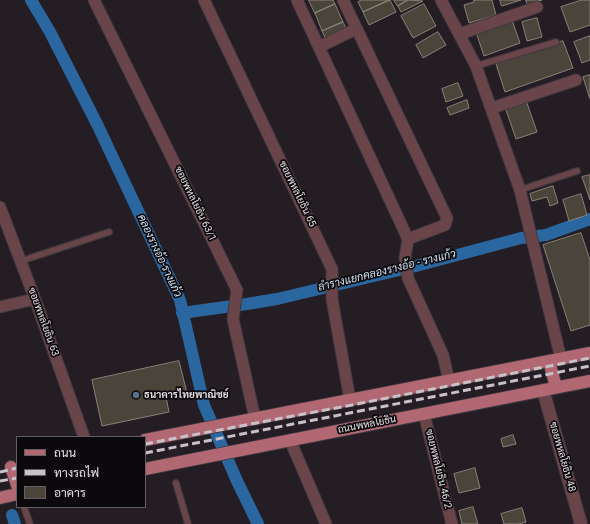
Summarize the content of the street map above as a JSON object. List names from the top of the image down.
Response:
{
  "streets": {
    "main road": ["ถนนพหลโยธิน"],
    "street": [
      "ซอยพหลโยธิน 65",
      "ซอยพหลโยธิน 63/1",
      "ซอยพหลโยธิน 63",
      "ซอยพหลโยธิน 48",
      "ซอยพหลโยธิน 46/2"
    ]
  },
  "crossings": [
    ["ถนนพหลโยธิน", "ซอยพหลโยธิน 48"],
    ["ถนนพหลโยธิน", "ซอยพหลโยธิน 46/2"]
  ],
  "water": ["คลองรางอ้อ-รางแก้ว", "ลำรางแยกคลองรางอ้อ - รางแก้ว"],
  "places": ["ธนาคารไทยพาณิชย์"],
  "legend": ["ถนน", "ทางรถไฟ", "อาคาร"]
}
